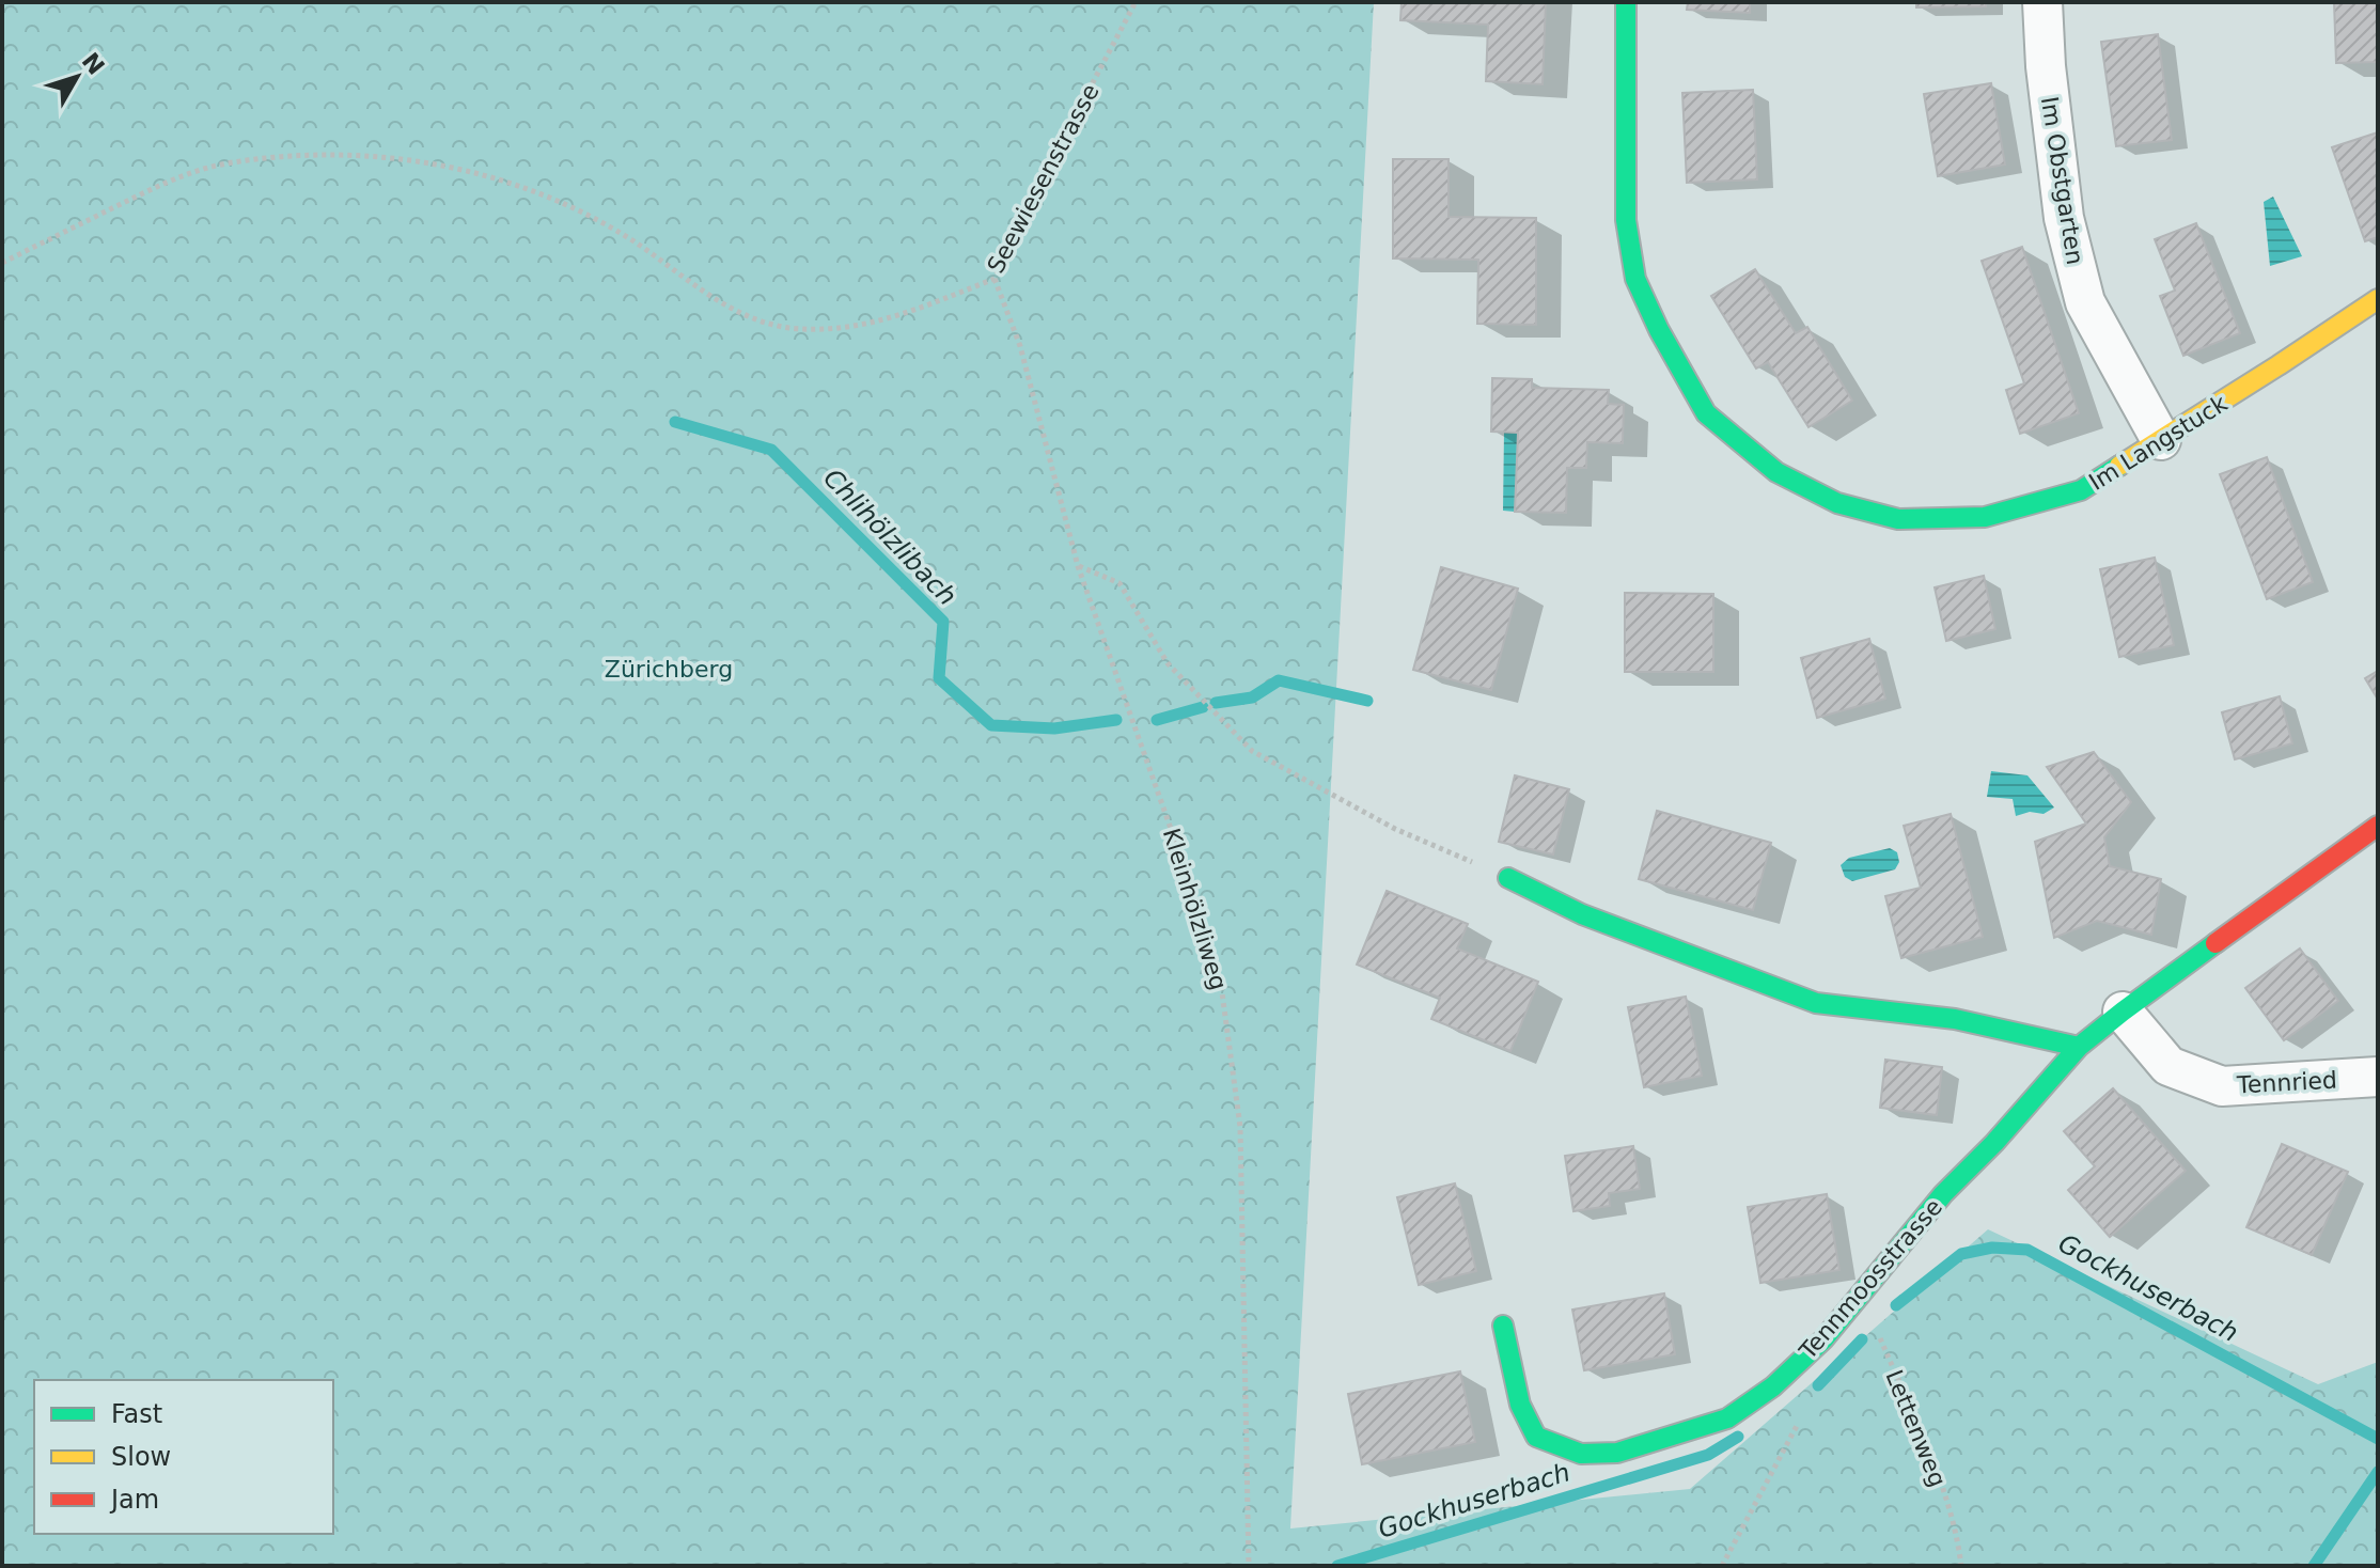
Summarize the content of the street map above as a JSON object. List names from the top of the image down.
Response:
{
  "streets": {
    "street": [
      "Im Obstgarten",
      "Im Langstuck",
      "Tennried",
      "Tennmoosstrasse"
    ],
    "path": ["Seewiesenstrasse", "Kleinhölzliweg", "Lettenweg"]
  },
  "crossings": [
    ["Seewiesenstrasse", "Kleinhölzliweg"],
    ["Im Obstgarten", "Im Langstuck"],
    ["Tennried", "Tennmoosstrasse"],
    ["Tennmoosstrasse", "Lettenweg"]
  ],
  "water": ["Chlihölzlibach", "Gockhuserbach"],
  "parks": ["Zürichberg"],
  "legend": ["Fast", "Slow", "Jam"],
  "north": "top right"
}
